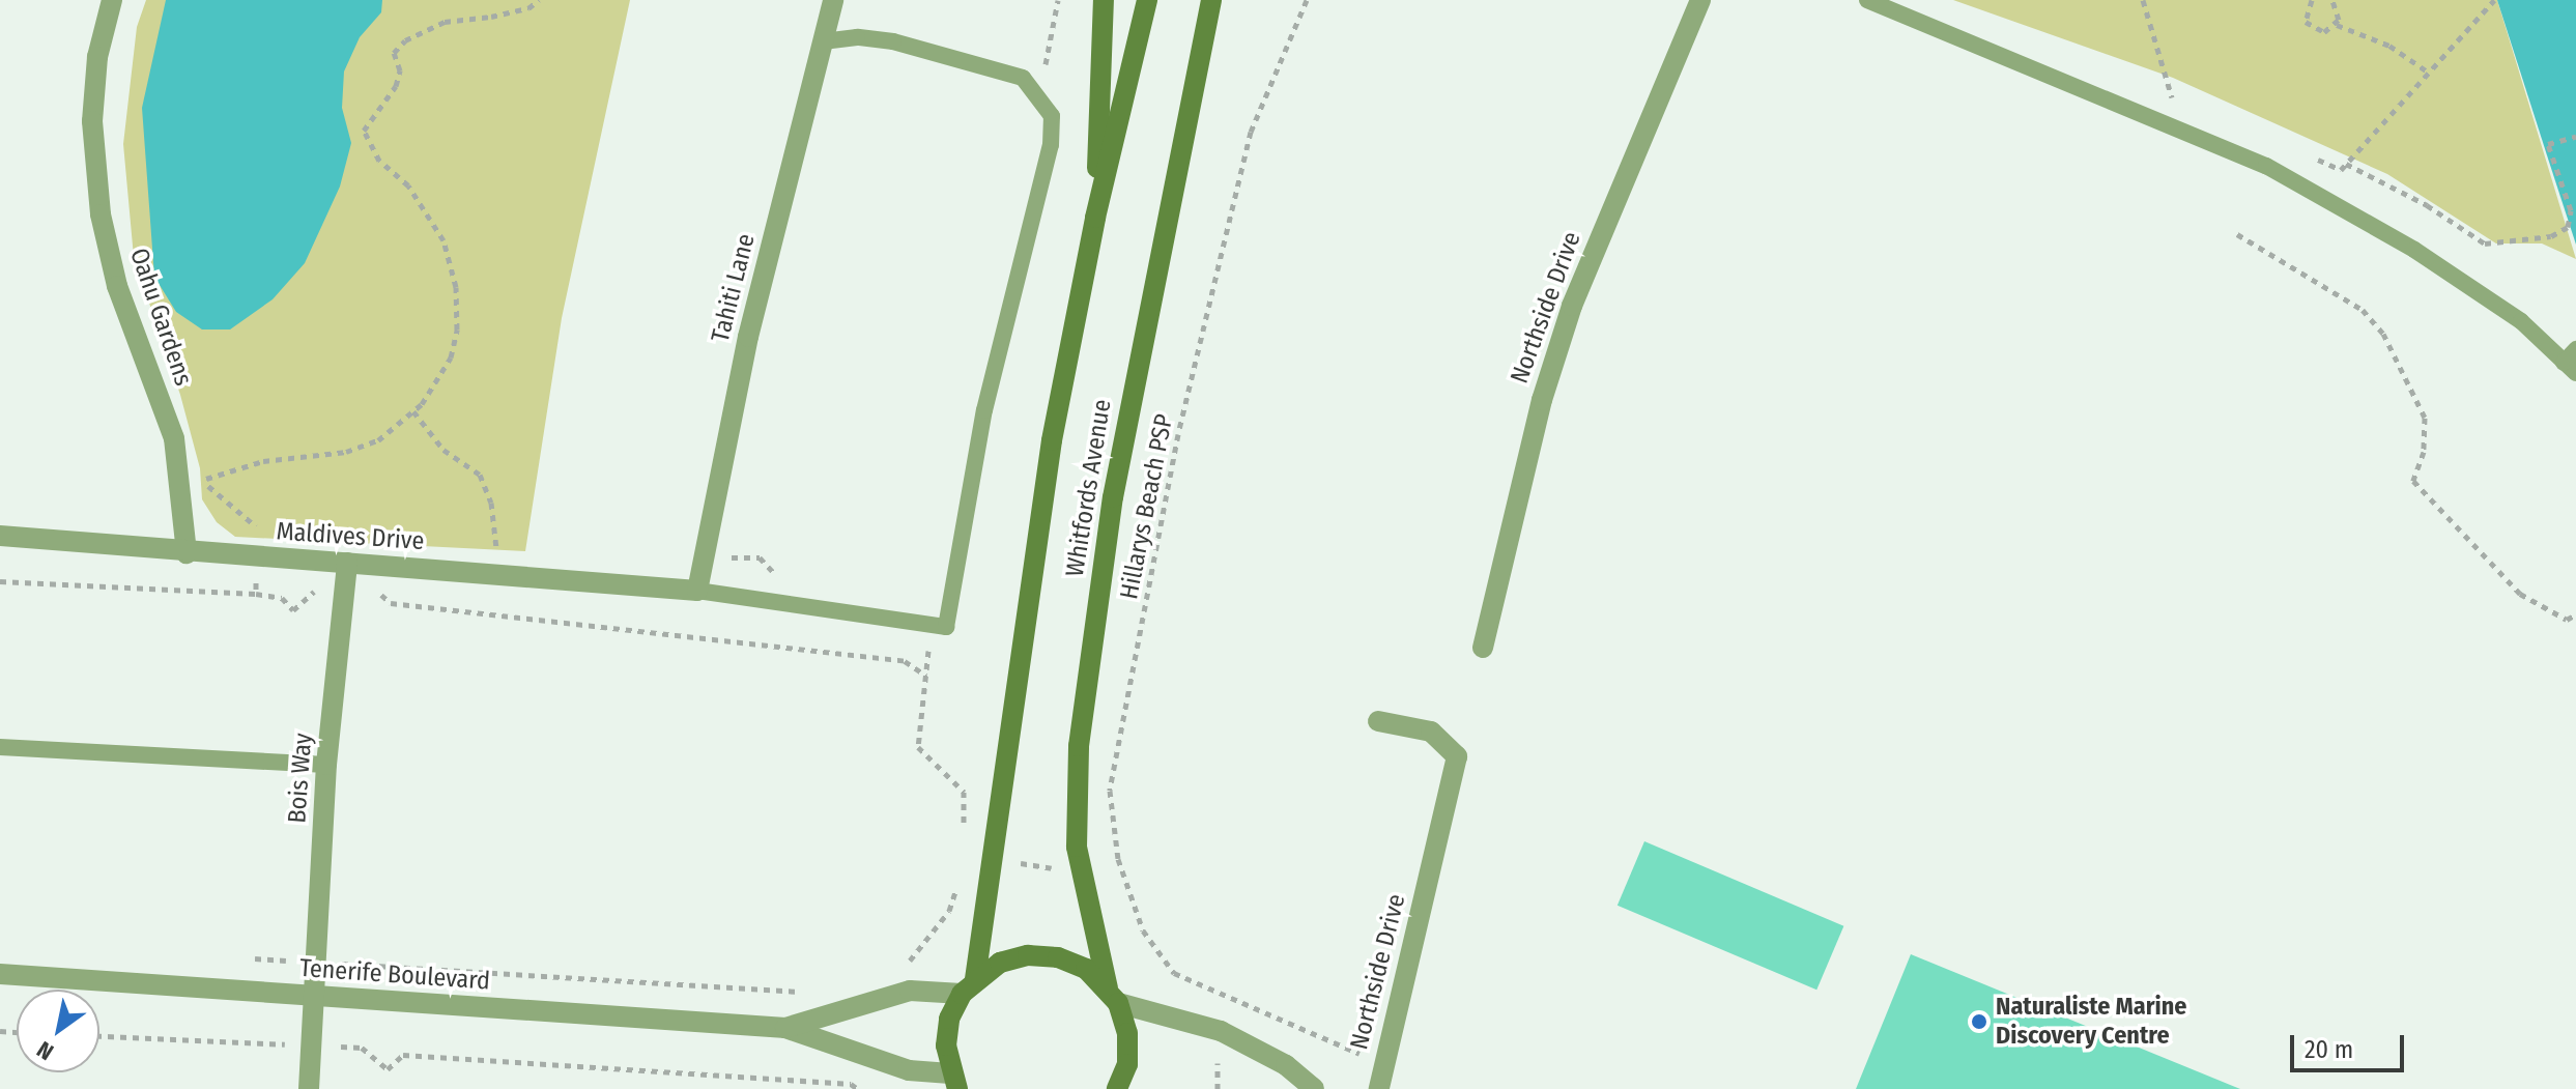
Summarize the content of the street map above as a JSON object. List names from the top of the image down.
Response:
{
  "streets": {
    "main road": ["Whitfords Avenue"],
    "street": [
      "Tahiti Lane",
      "Northside Drive",
      "Oahu Gardens",
      "Maldives Drive",
      "Bois Way",
      "Tenerife Boulevard"
    ],
    "path": ["Hillarys Beach PSP"]
  },
  "crossings": [
    ["Tahiti Lane", "Maldives Drive"],
    ["Oahu Gardens", "Maldives Drive"],
    ["Whitfords Avenue", "Tenerife Boulevard"],
    ["Maldives Drive", "Bois Way"],
    ["Bois Way", "Tenerife Boulevard"]
  ],
  "places": ["Naturaliste Marine Discovery Centre"],
  "scale_bar": "20 m",
  "north": "bottom left"
}
